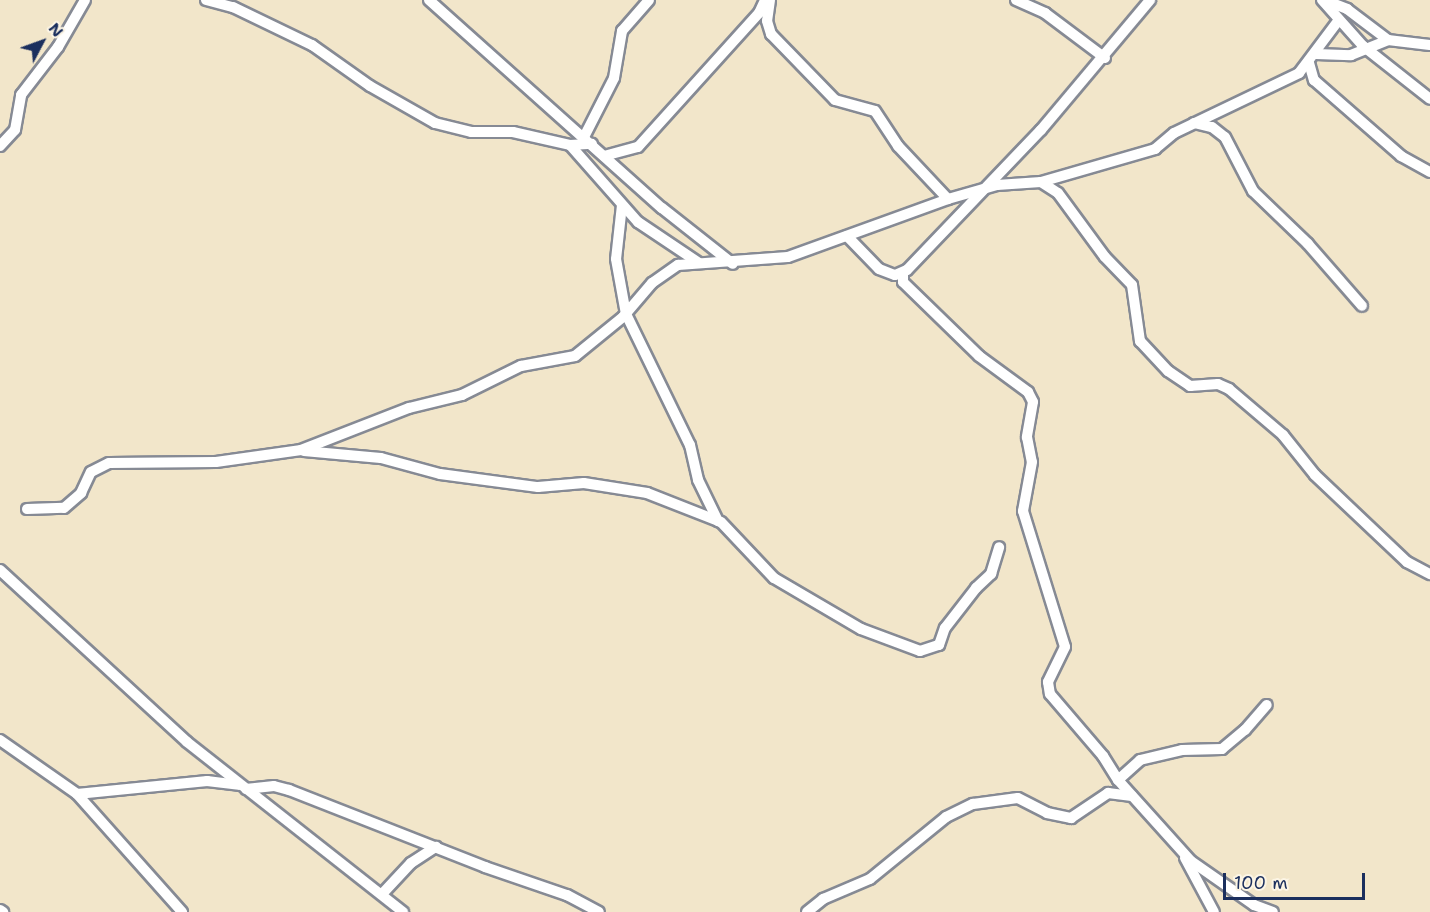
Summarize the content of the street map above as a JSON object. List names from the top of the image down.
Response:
{
  "scale_bar": "100 m",
  "north": "top right"
}
